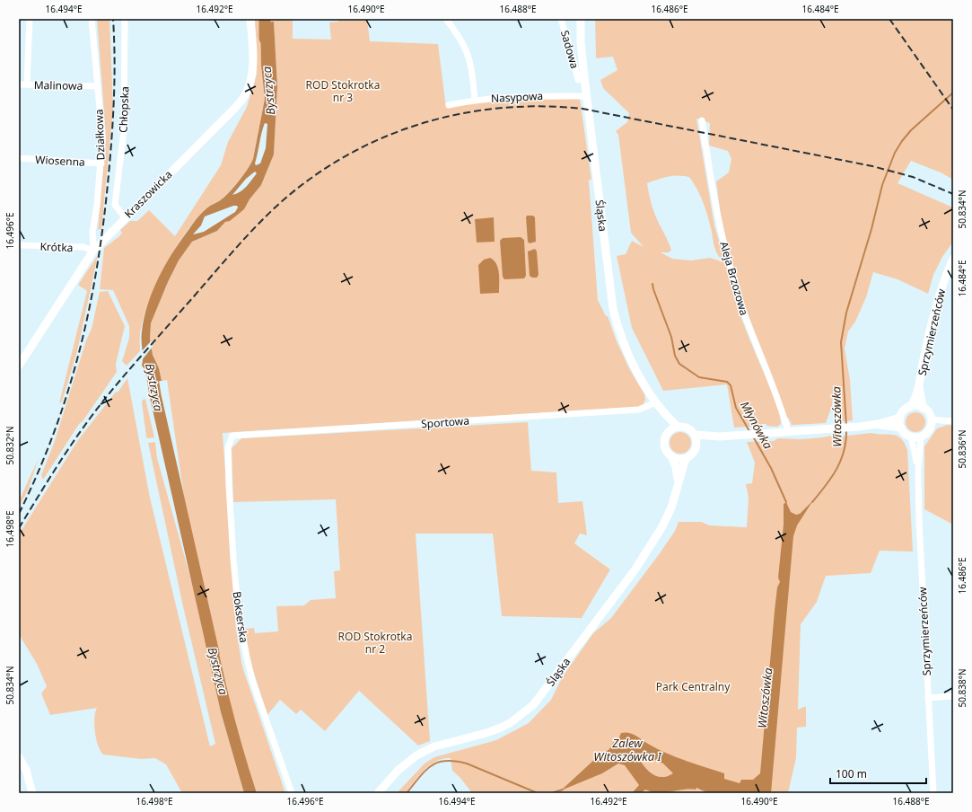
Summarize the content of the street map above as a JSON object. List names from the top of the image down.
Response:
{
  "streets": {
    "street": [
      "Sadowa",
      "Malinowa",
      "Nasypowa",
      "Chłopska",
      "Działkowa",
      "Wiosenna",
      "Kraszowicka",
      "Śląska",
      "Krótka",
      "Aleja Brzozowa",
      "Sprzymierzeńców",
      "Sportowa",
      "Bokserska"
    ]
  },
  "crossings": [
    ["Malinowa", "Działkowa"],
    ["Nasypowa", "Śląska"],
    ["Chłopska", "Kraszowicka"],
    ["Działkowa", "Wiosenna"],
    ["Działkowa", "Kraszowicka"],
    ["Działkowa", "Krótka"],
    ["Kraszowicka", "Krótka"],
    ["Śląska", "Sportowa"],
    ["Sportowa", "Bokserska"]
  ],
  "water": [
    "Bystrzyca",
    "Witoszówka",
    "Młynówka",
    "Zalew Witoszówka I"
  ],
  "parks": ["ROD Stokrotka nr 3", "ROD Stokrotka nr 2", "Park Centralny"],
  "scale_bar": "100 m",
  "coordinates": [
    "16.494°E",
    "16.492°E",
    "16.490°E",
    "16.488°E",
    "16.486°E",
    "16.484°E",
    "50.834°N",
    "16.496°E",
    "50.832°N",
    "50.836°N",
    "16.498°E",
    "50.838°N"
  ]
}
